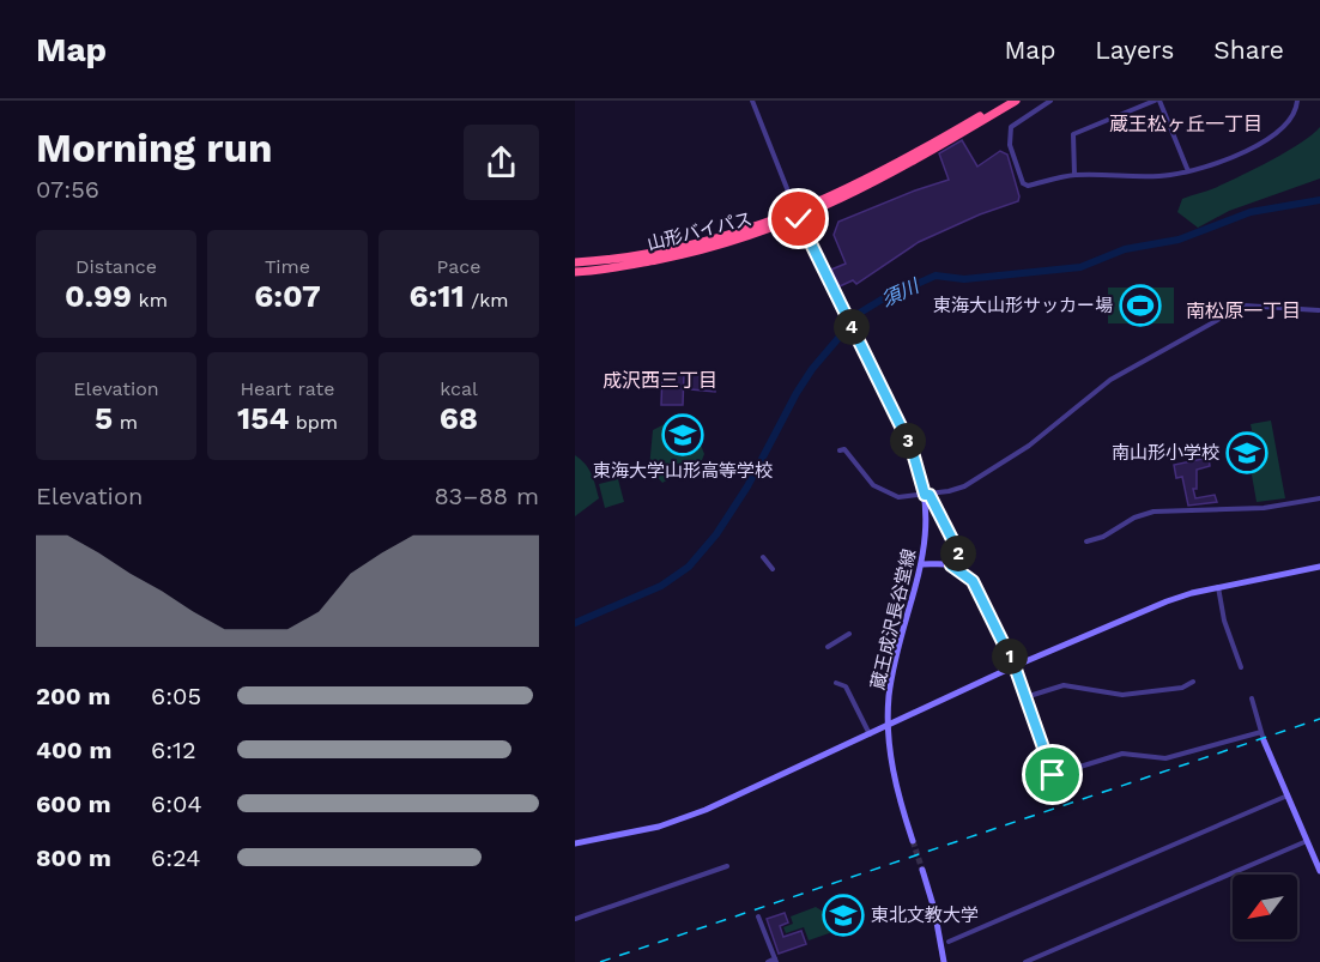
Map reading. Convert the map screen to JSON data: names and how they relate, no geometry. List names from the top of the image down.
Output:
{
  "streets": {
    "highway": ["山形バイパス"],
    "street": ["蔵王成沢長谷堂線"]
  },
  "crossings": [
    ["山形バイパス", "蔵王成沢長谷堂線"]
  ],
  "districts": ["蔵王松ヶ丘一丁目", "南松原一丁目", "成沢西三丁目"],
  "water": ["須川"],
  "places": {
    "sports": ["東海大山形サッカー場"],
    "school or university": ["東海大学山形高等学校", "南山形小学校", "東北文教大学"]
  },
  "north": "bottom left",
  "page": {
    "header": "Map",
    "nav": ["Map", "Layers", "Share"],
    "heading": ["Morning run", "07:56"],
    "stats": [
      ["Distance", "0.99 km"],
      ["Time", "6:07"],
      ["Pace", "6:11 /km"],
      ["Elevation", "5 m"],
      ["Heart rate", "154 bpm"],
      ["kcal", "68"]
    ],
    "pins": [
      "4",
      "3",
      "2",
      "1"
    ],
    "chart": ["Elevation", "83–88 m"],
    "list": [
      {
        "name": "200 m",
        "note": "6:05"
      },
      {
        "name": "400 m",
        "note": "6:12"
      },
      {
        "name": "600 m",
        "note": "6:04"
      },
      {
        "name": "800 m",
        "note": "6:24"
      }
    ]
  }
}
